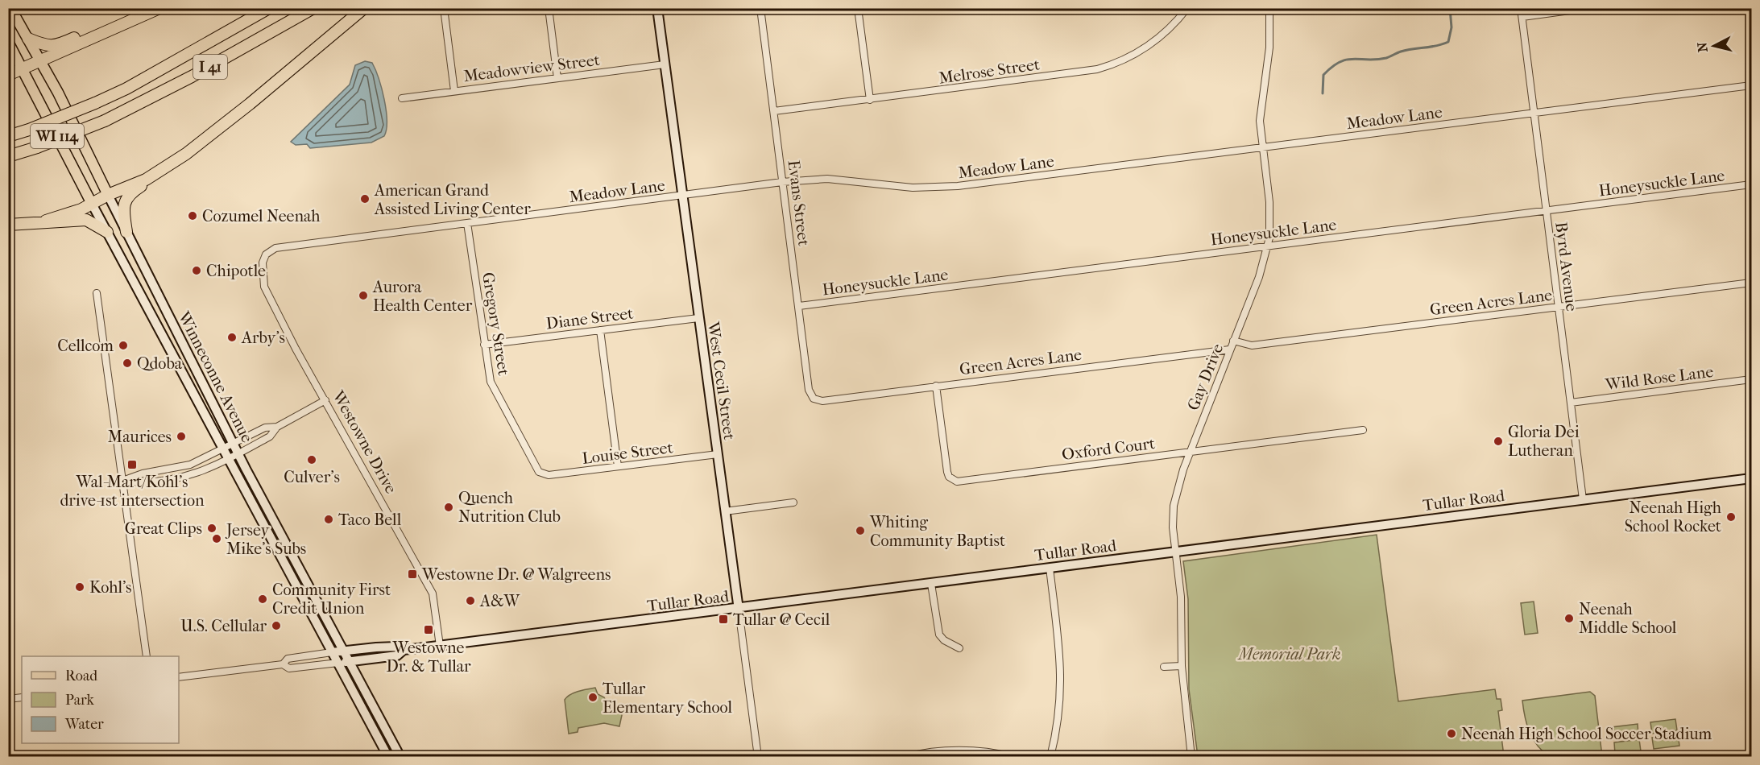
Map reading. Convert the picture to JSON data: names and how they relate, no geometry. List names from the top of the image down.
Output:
{
  "streets": {
    "highway": ["I 41"],
    "main road": [
      "WI 114",
      "Winneconne Avenue",
      "West Cecil Street",
      "Tullar Road"
    ],
    "street": [
      "Meadowview Street",
      "Melrose Street",
      "Meadow Lane",
      "Honeysuckle Lane",
      "Evans Street",
      "Byrd Avenue",
      "Green Acres Lane",
      "Diane Street",
      "Gregory Street",
      "Gay Drive",
      "Wild Rose Lane",
      "Westowne Drive",
      "Oxford Court",
      "Louise Street"
    ]
  },
  "crossings": [
    ["Meadowview Street", "West Cecil Street"],
    ["Melrose Street", "Evans Street"],
    ["Meadow Lane", "Evans Street"],
    ["Meadow Lane", "Byrd Avenue"],
    ["Meadow Lane", "Gregory Street"],
    ["Meadow Lane", "Gay Drive"],
    ["Meadow Lane", "West Cecil Street"],
    ["Meadow Lane", "Westowne Drive"],
    ["Honeysuckle Lane", "Evans Street"],
    ["Honeysuckle Lane", "Byrd Avenue"],
    ["Honeysuckle Lane", "Gay Drive"],
    ["Evans Street", "Green Acres Lane"],
    ["Byrd Avenue", "Green Acres Lane"],
    ["Byrd Avenue", "Wild Rose Lane"],
    ["Byrd Avenue", "Tullar Road"],
    ["Green Acres Lane", "Gay Drive"],
    ["Green Acres Lane", "Oxford Court"],
    ["Diane Street", "Gregory Street"],
    ["Diane Street", "West Cecil Street"],
    ["Gregory Street", "Louise Street"],
    ["Winneconne Avenue", "Tullar Road"],
    ["Gay Drive", "Oxford Court"],
    ["Gay Drive", "Tullar Road"],
    ["West Cecil Street", "Louise Street"],
    ["West Cecil Street", "Tullar Road"],
    ["Westowne Drive", "Tullar Road"]
  ],
  "parks": ["Memorial Park"],
  "places": {
    "other": [
      "American Grand Assisted Living Center",
      "Cozumel Neenah",
      "Chipotle",
      "Aurora Health Center",
      "Arby's",
      "Cellcom",
      "Qdoba",
      "Maurices",
      "Gloria Dei Lutheran",
      "Culver's",
      "Quench Nutrition Club",
      "Neenah High School Rocket",
      "Taco Bell",
      "Great Clips",
      "Whiting Community Baptist",
      "Jersey Mike's Subs",
      "Kohl's",
      "Community First Credit Union",
      "A&W",
      "Neenah Middle School",
      "U.S. Cellular",
      "Tullar Elementary School",
      "Neenah High School Soccer Stadium"
    ],
    "transit": [
      "Wal-Mart/Kohl's drive-1st intersection",
      "Westowne Dr. @ Walgreens",
      "Tullar @ Cecil",
      "Westowne Dr. & Tullar"
    ]
  },
  "legend": ["Road", "Park", "Water"],
  "north": "left"
}
